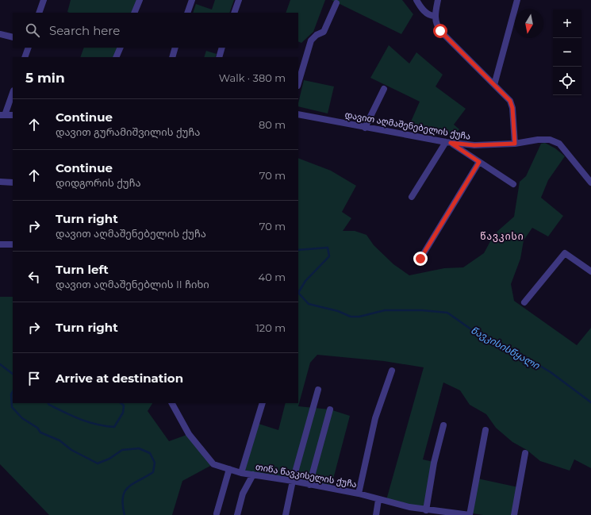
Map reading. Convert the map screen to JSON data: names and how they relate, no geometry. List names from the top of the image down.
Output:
{
  "streets": {
    "street": ["დავით აღმაშენებელის ქუჩა", "თინა წავკისელის ქუჩა"]
  },
  "districts": ["წავკისი"],
  "water": ["წავკისისწყალი"],
  "north": "bottom",
  "page": {
    "map_buttons": ["+", "−"],
    "search": "Search here",
    "heading": ["5 min", "Walk · 380 m"],
    "list": [
      ["Continue", "დავით გურამიშვილის ქუჩა", "80 m"],
      ["Continue", "დიდგორის ქუჩა", "70 m"],
      ["Turn right", "დავით აღმაშენებელის ქუჩა", "70 m"],
      ["Turn left", "დავით აღმაშენებლის II ჩიხი", "40 m"],
      ["Turn right", "120 m"],
      "Arrive at destination"
    ]
  }
}
